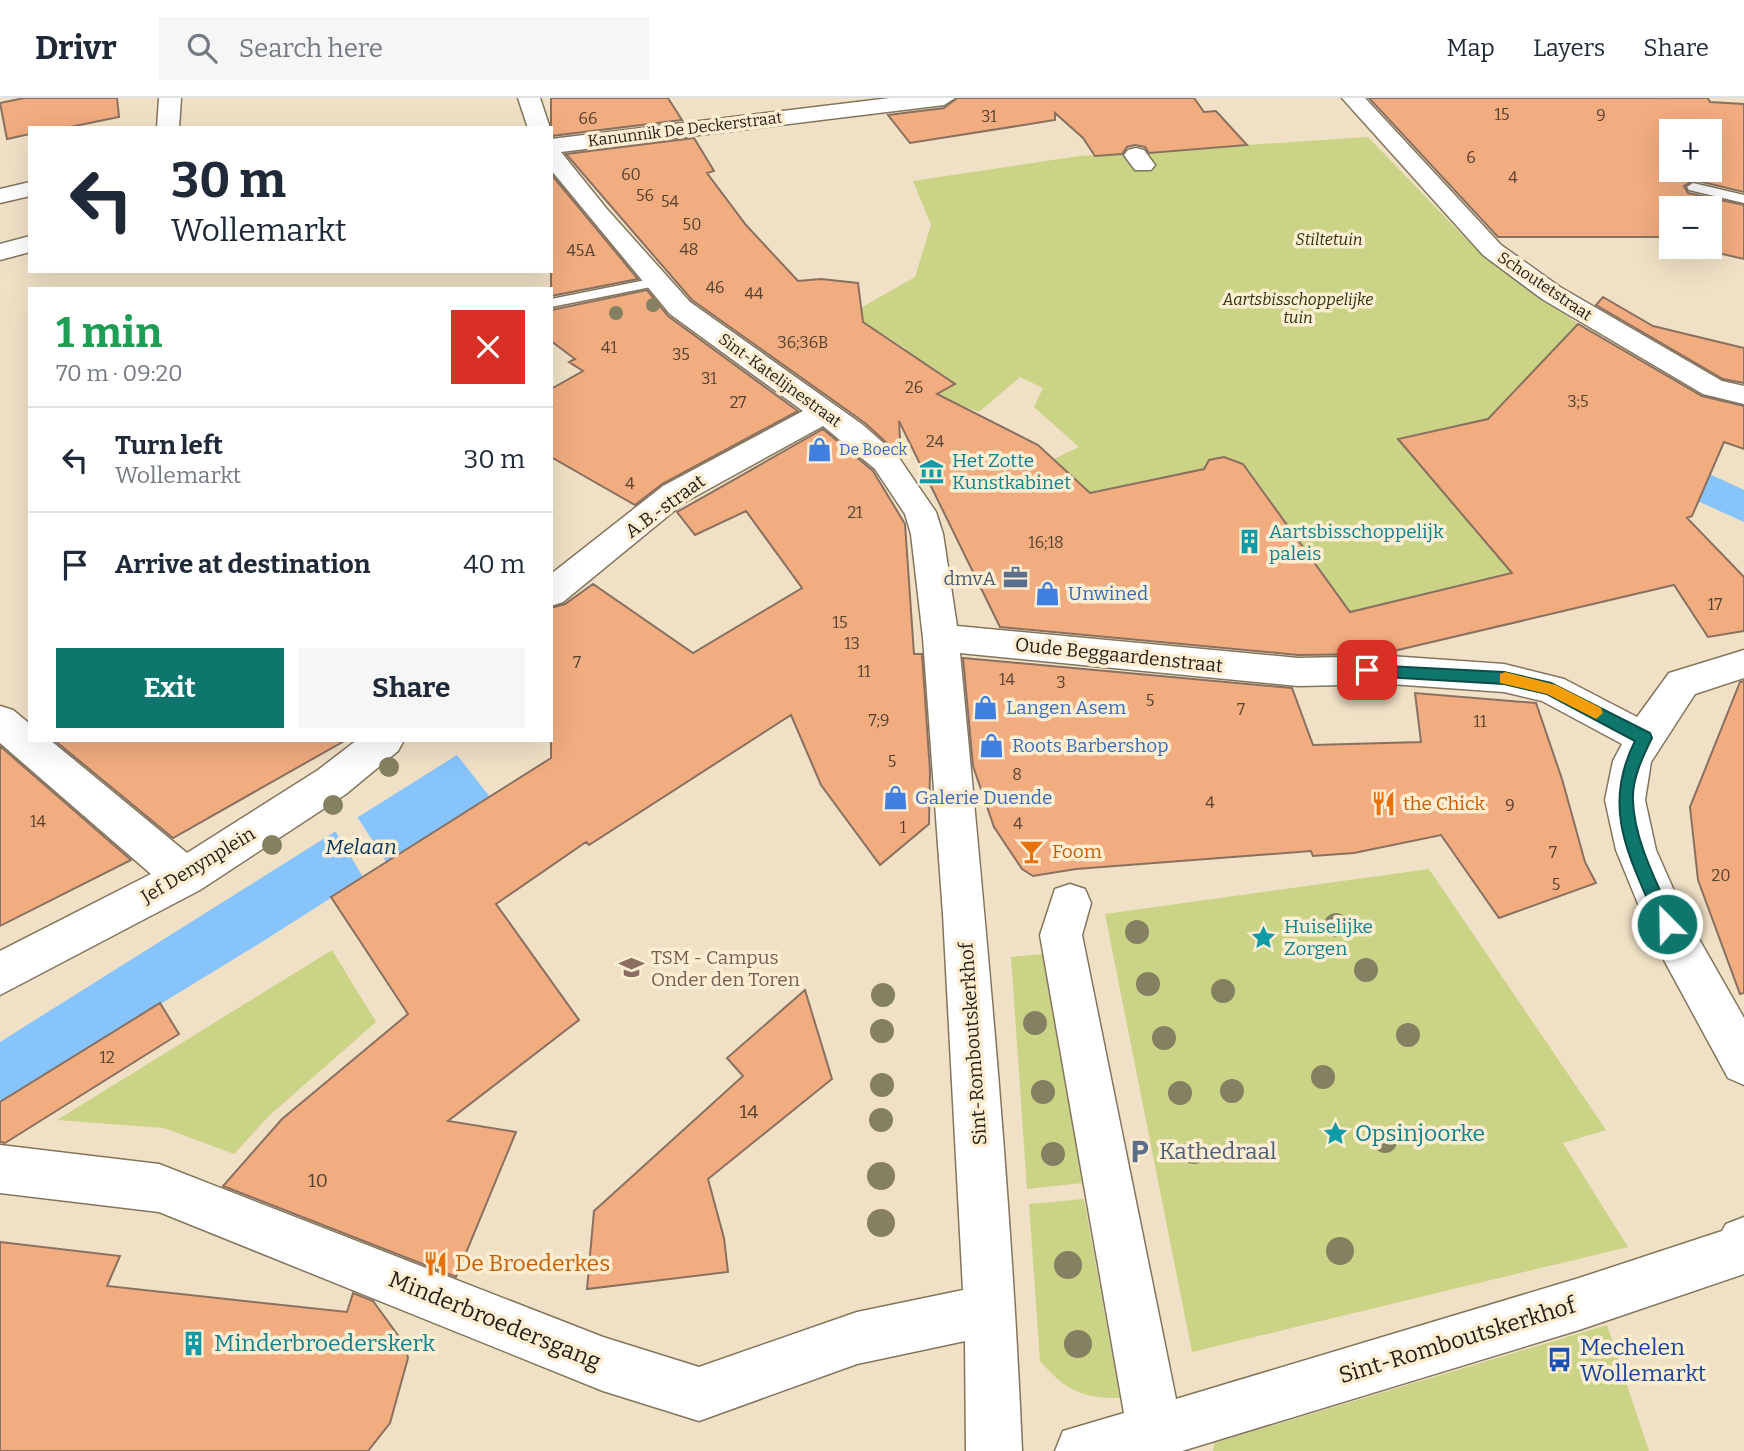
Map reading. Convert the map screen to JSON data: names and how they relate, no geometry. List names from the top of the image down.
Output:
{
  "streets": {
    "street": [
      "Kanunnik De Deckerstraat",
      "Schoutetstraat",
      "Sint-Katelijnestraat",
      "A.B.-straat",
      "Oude Beggaardenstraat",
      "Jef Denynplein",
      "Sint-Romboutskerkhof",
      "Minderbroedersgang"
    ]
  },
  "crossings": [
    ["Sint-Katelijnestraat", "A.B.-straat"],
    ["Sint-Katelijnestraat", "Oude Beggaardenstraat"],
    ["Sint-Katelijnestraat", "Sint-Romboutskerkhof"],
    ["Oude Beggaardenstraat", "Sint-Romboutskerkhof"],
    ["Sint-Romboutskerkhof", "Minderbroedersgang"]
  ],
  "water": ["Melaan"],
  "parks": ["Stiltetuin", "Aartsbisschoppelijke tuin"],
  "places": {
    "shop": [
      "De Boeck",
      "Unwined",
      "Langen Asem",
      "Roots Barbershop",
      "Galerie Duende"
    ],
    "museum": ["Het Zotte Kunstkabinet"],
    "building": ["Aartsbisschoppelijk paleis", "Minderbroederskerk"],
    "office": ["dmvA"],
    "restaurant": ["the Chick", "De Broederkes"],
    "bar": ["Foom"],
    "place": ["Huiselijke Zorgen", "Opsinjoorke"],
    "school or university": ["TSM - Campus Onder den Toren"],
    "parking": ["Kathedraal"],
    "bus stop": ["Mechelen Wollemarkt"]
  },
  "house_numbers": [
    "15",
    "9",
    "31",
    "66",
    "6",
    "60",
    "4",
    "56",
    "54",
    "50",
    "48",
    "45A",
    "46",
    "44",
    "36;36B",
    "41",
    "35",
    "31",
    "26",
    "3;5",
    "27",
    "24",
    "4",
    "21",
    "16;18",
    "17",
    "15",
    "13",
    "7",
    "11",
    "14",
    "3",
    "5",
    "7",
    "7;9",
    "11",
    "5",
    "8",
    "4",
    "9",
    "14",
    "4",
    "1",
    "7",
    "20",
    "5",
    "12",
    "14",
    "10"
  ],
  "page": {
    "header": "Drivr",
    "search": "Search here",
    "nav": ["Map", "Layers", "Share"],
    "map_buttons": ["+", "−"],
    "turn": ["30 m", "Wollemarkt"],
    "heading": ["1 min", "70 m · 09:20"],
    "list": [
      {
        "name": "Turn left",
        "note": "Wollemarkt",
        "value": "30 m"
      },
      {
        "name": "Arrive at destination",
        "value": "40 m"
      }
    ],
    "buttons": ["Exit", "Share"]
  }
}
